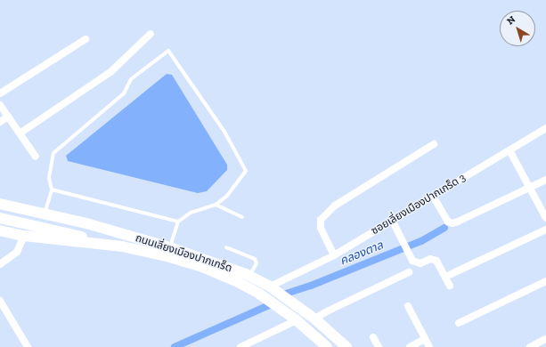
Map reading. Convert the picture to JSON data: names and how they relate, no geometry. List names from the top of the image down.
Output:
{
  "streets": {
    "main road": ["ถนนเลี่ยงเมืองปากเกร็ด"],
    "street": ["ซอยเลี่ยงเมืองปากเกร็ด 3"]
  },
  "crossings": [
    ["ซอยเลี่ยงเมืองปากเกร็ด 3", "ถนนเลี่ยงเมืองปากเกร็ด"]
  ],
  "water": ["คลองตาล"],
  "north": "top left"
}
